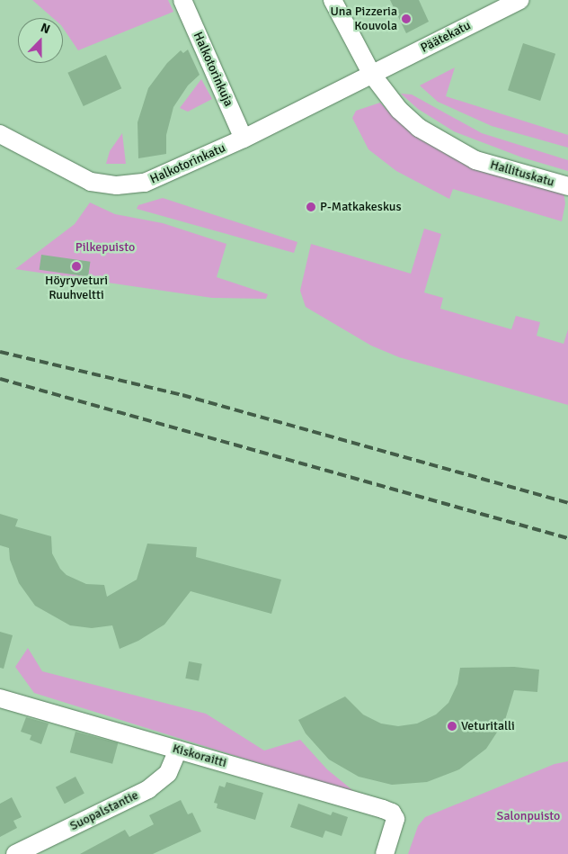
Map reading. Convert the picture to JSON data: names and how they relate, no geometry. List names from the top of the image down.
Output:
{
  "streets": {
    "street": [
      "Päätekatu",
      "Halkotorinkuja",
      "Halkotorinkatu",
      "Hallituskatu",
      "Kiskoraitti",
      "Suopalstantie"
    ]
  },
  "crossings": [
    ["Päätekatu", "Halkotorinkatu"],
    ["Päätekatu", "Hallituskatu"],
    ["Halkotorinkuja", "Halkotorinkatu"],
    ["Halkotorinkatu", "Hallituskatu"],
    ["Kiskoraitti", "Suopalstantie"]
  ],
  "parks": ["Pilkepuisto", "Salonpuisto"],
  "places": [
    "Una Pizzeria Kouvola",
    "P-Matkakeskus",
    "Höyryveturi Ruuhveltti",
    "Veturitalli"
  ],
  "north": "top"
}
